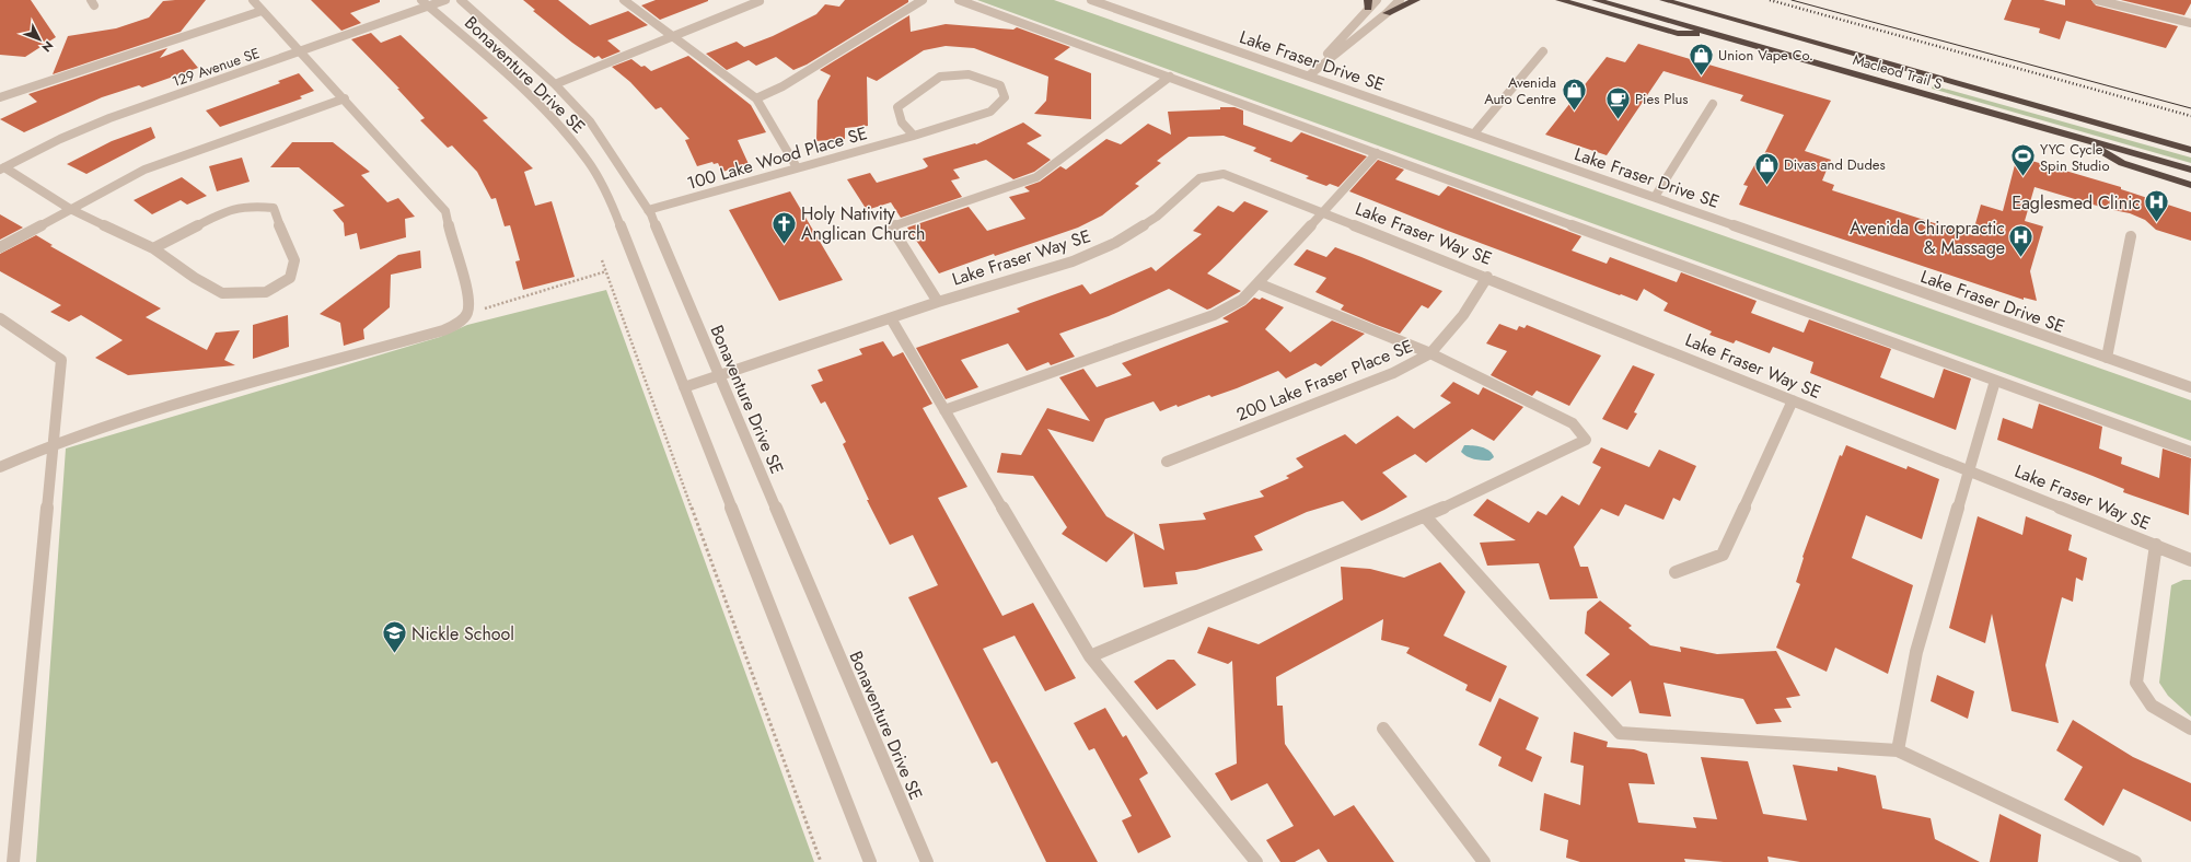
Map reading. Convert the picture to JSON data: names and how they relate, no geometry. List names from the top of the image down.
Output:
{
  "streets": {
    "highway": ["Macleod Trail S"],
    "street": [
      "Lake Fraser Drive SE",
      "129 Avenue SE",
      "Bonaventure Drive SE",
      "100 Lake Wood Place SE",
      "Lake Fraser Way SE",
      "200 Lake Fraser Place SE"
    ]
  },
  "crossings": [
    ["129 Avenue SE", "Bonaventure Drive SE"],
    ["Bonaventure Drive SE", "100 Lake Wood Place SE"],
    ["Bonaventure Drive SE", "Lake Fraser Way SE"],
    ["Lake Fraser Way SE", "200 Lake Fraser Place SE"]
  ],
  "places": {
    "shop": ["Union Vape Co.", "Avenida Auto Centre", "Divas and Dudes"],
    "cafe": ["Pies Plus"],
    "sports": ["YYC Cycle Spin Studio"],
    "hospital": ["Eaglesmed Clinic", "Avenida Chiropractic & Massage"],
    "church": ["Holy Nativity Anglican Church"],
    "school or university": ["Nickle School"]
  },
  "north": "bottom right"
}
